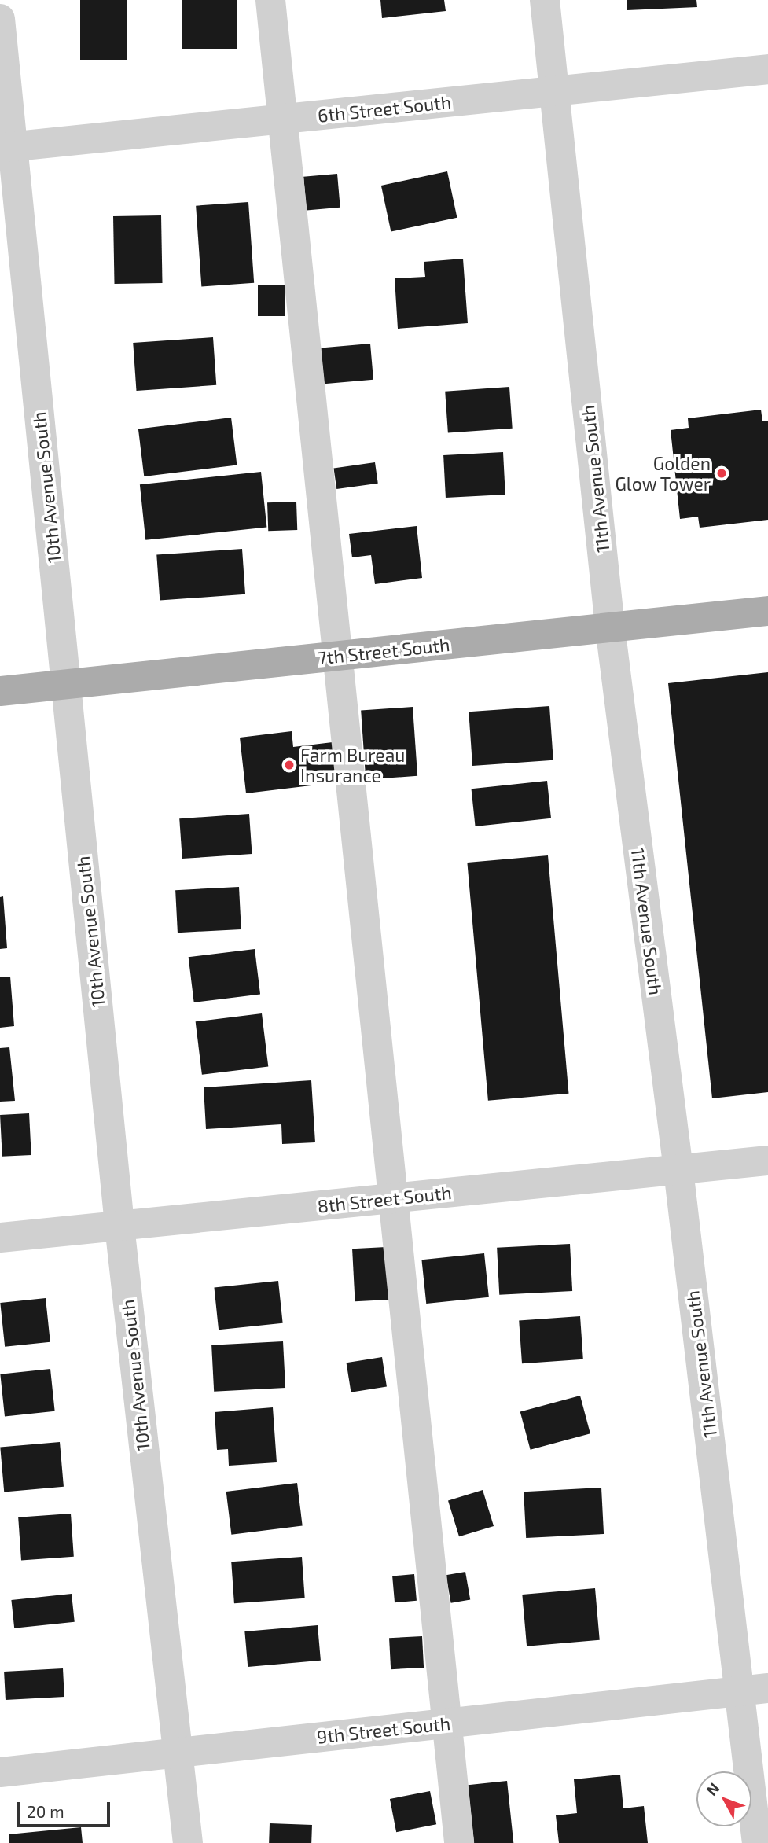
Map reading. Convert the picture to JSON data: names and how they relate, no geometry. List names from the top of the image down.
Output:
{
  "streets": {
    "main road": ["7th Street South"],
    "street": [
      "6th Street South",
      "11th Avenue South",
      "10th Avenue South",
      "8th Street South",
      "9th Street South"
    ]
  },
  "crossings": [
    ["6th Street South", "11th Avenue South"],
    ["6th Street South", "10th Avenue South"],
    ["11th Avenue South", "7th Street South"],
    ["11th Avenue South", "8th Street South"],
    ["11th Avenue South", "9th Street South"],
    ["10th Avenue South", "7th Street South"],
    ["10th Avenue South", "8th Street South"],
    ["10th Avenue South", "9th Street South"]
  ],
  "places": ["Golden Glow Tower", "Farm Bureau Insurance"],
  "scale_bar": "20 m",
  "north": "top left"
}
